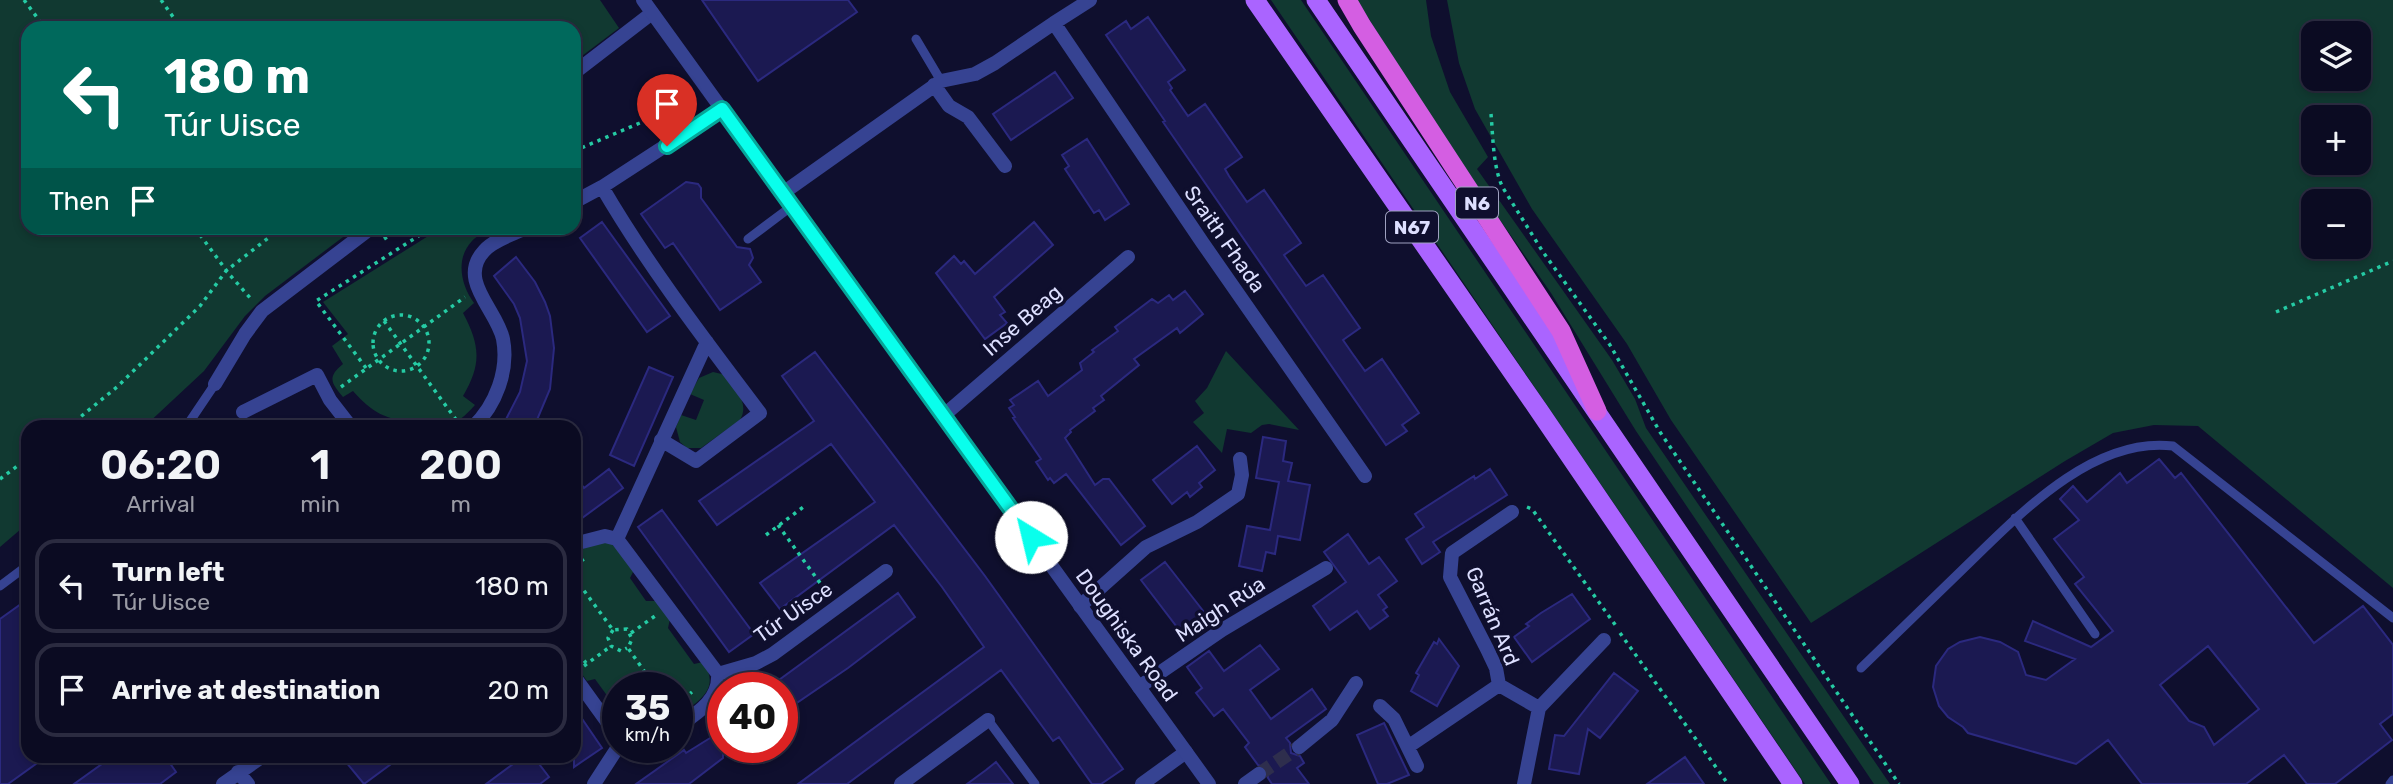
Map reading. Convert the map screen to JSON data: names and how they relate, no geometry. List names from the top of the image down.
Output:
{
  "streets": {
    "highway": ["N6"],
    "main road": ["N67"],
    "street": [
      "Sraith Fhada",
      "Inse Beag",
      "Maigh Rúa",
      "Túr Uisce",
      "Garrán Ard",
      "Doughiska Road"
    ]
  },
  "crossings": [
    ["N6", "N67"],
    ["Inse Beag", "Doughiska Road"],
    ["Maigh Rúa", "Doughiska Road"]
  ],
  "page": {
    "map_buttons": ["+", "−"],
    "turn": ["180 m", "Túr Uisce"],
    "then": "Then",
    "eta": [
      "06:20",
      "Arrival",
      "1",
      "min",
      "200",
      "m"
    ],
    "list": [
      {
        "name": "Turn left",
        "note": "Túr Uisce",
        "value": "180 m"
      },
      {
        "name": "Arrive at destination",
        "value": "20 m"
      }
    ],
    "speed": "35 km/h",
    "limit": "40"
  }
}
